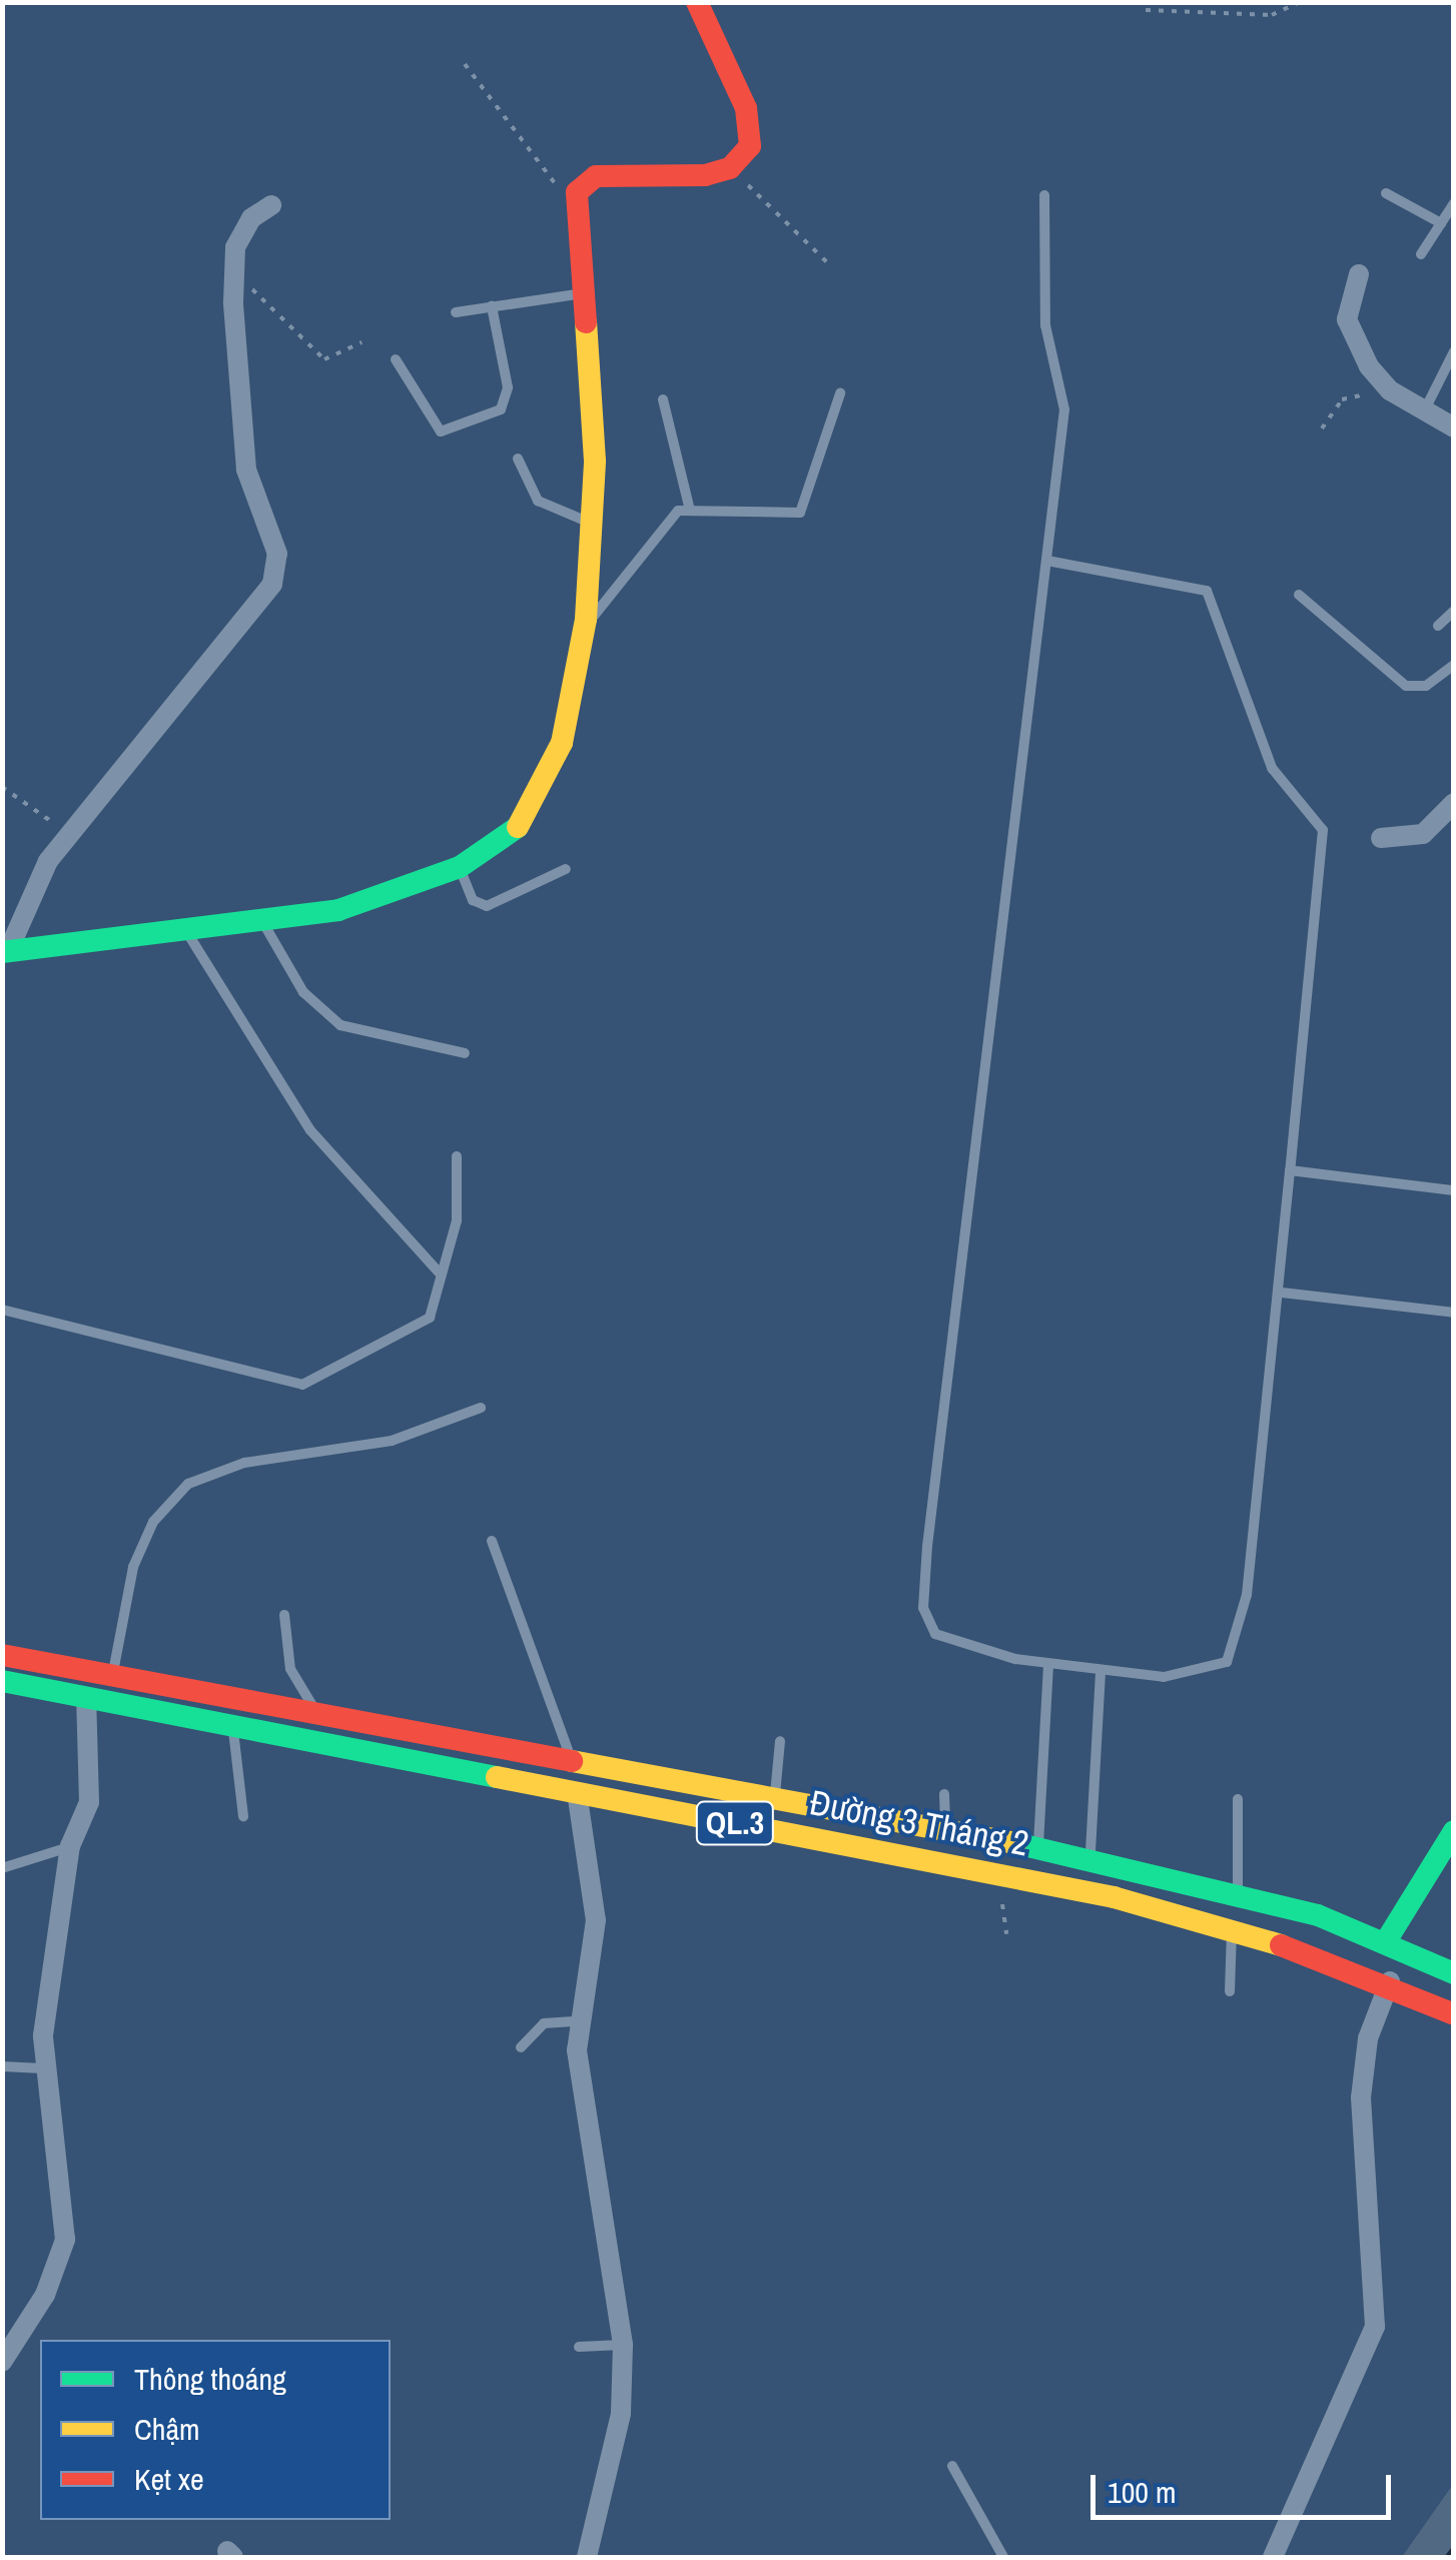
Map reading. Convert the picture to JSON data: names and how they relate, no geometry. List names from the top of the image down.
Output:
{
  "streets": {
    "main road": ["QL.3", "Đường 3 Tháng 2"]
  },
  "legend": ["Thông thoáng", "Chậm", "Kẹt xe"],
  "scale_bar": "100 m"
}
